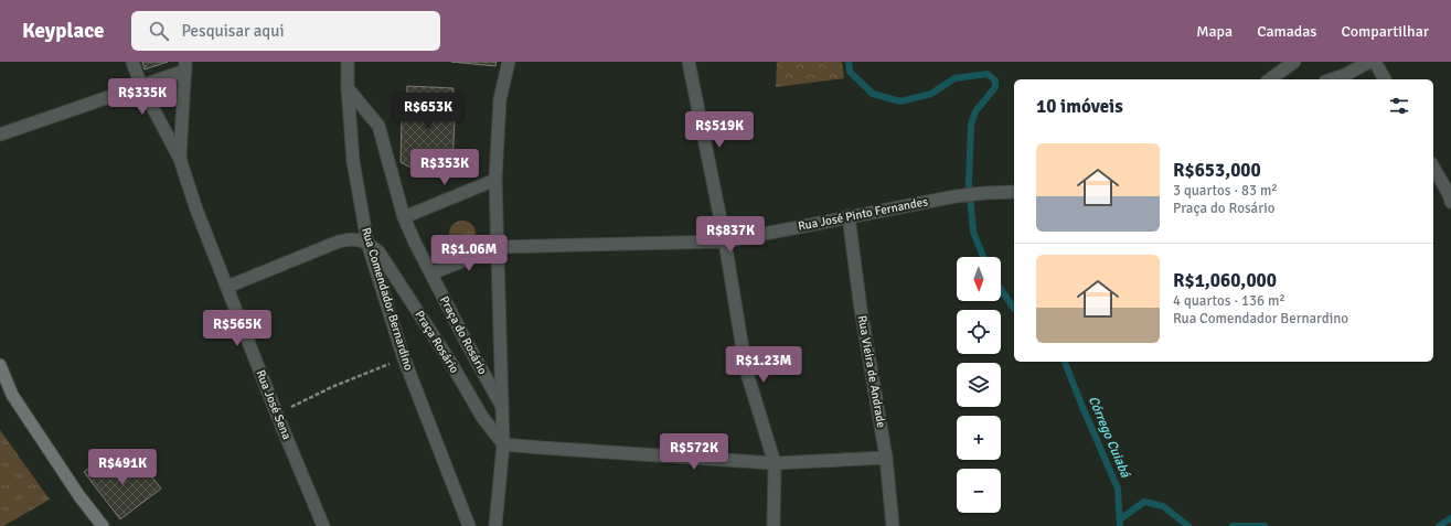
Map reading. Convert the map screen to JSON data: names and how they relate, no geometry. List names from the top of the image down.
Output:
{
  "streets": {
    "street": [
      "Rua José Pinto Fernandes",
      "Rua Comendador Bernardino",
      "Praça do Rosário",
      "Praça Rosário",
      "Rua Vieira de Andrade",
      "Rua José Sena"
    ]
  },
  "crossings": [
    ["Rua José Pinto Fernandes", "Rua Vieira de Andrade"],
    ["Rua Comendador Bernardino", "Praça do Rosário"],
    ["Rua Comendador Bernardino", "Praça Rosário"]
  ],
  "water": ["Córrego Cuiabá"],
  "north": "bottom",
  "page": {
    "header": "Keyplace",
    "search": "Pesquisar aqui",
    "nav": ["Mapa", "Camadas", "Compartilhar"],
    "price": [
      "R$335K",
      "R$653K",
      "R$519K",
      "R$353K",
      "R$837K",
      "R$1.06M",
      "R$565K",
      "R$1.23M",
      "R$572K",
      "R$491K"
    ],
    "heading": "10 imóveis",
    "list": [
      {
        "name": "R$653,000",
        "note": "3 quartos · 83 m² · Praça do Rosário"
      },
      {
        "name": "R$1,060,000",
        "note": "4 quartos · 136 m² · Rua Comendador Bernardino"
      }
    ],
    "map_buttons": ["+", "−"]
  }
}
